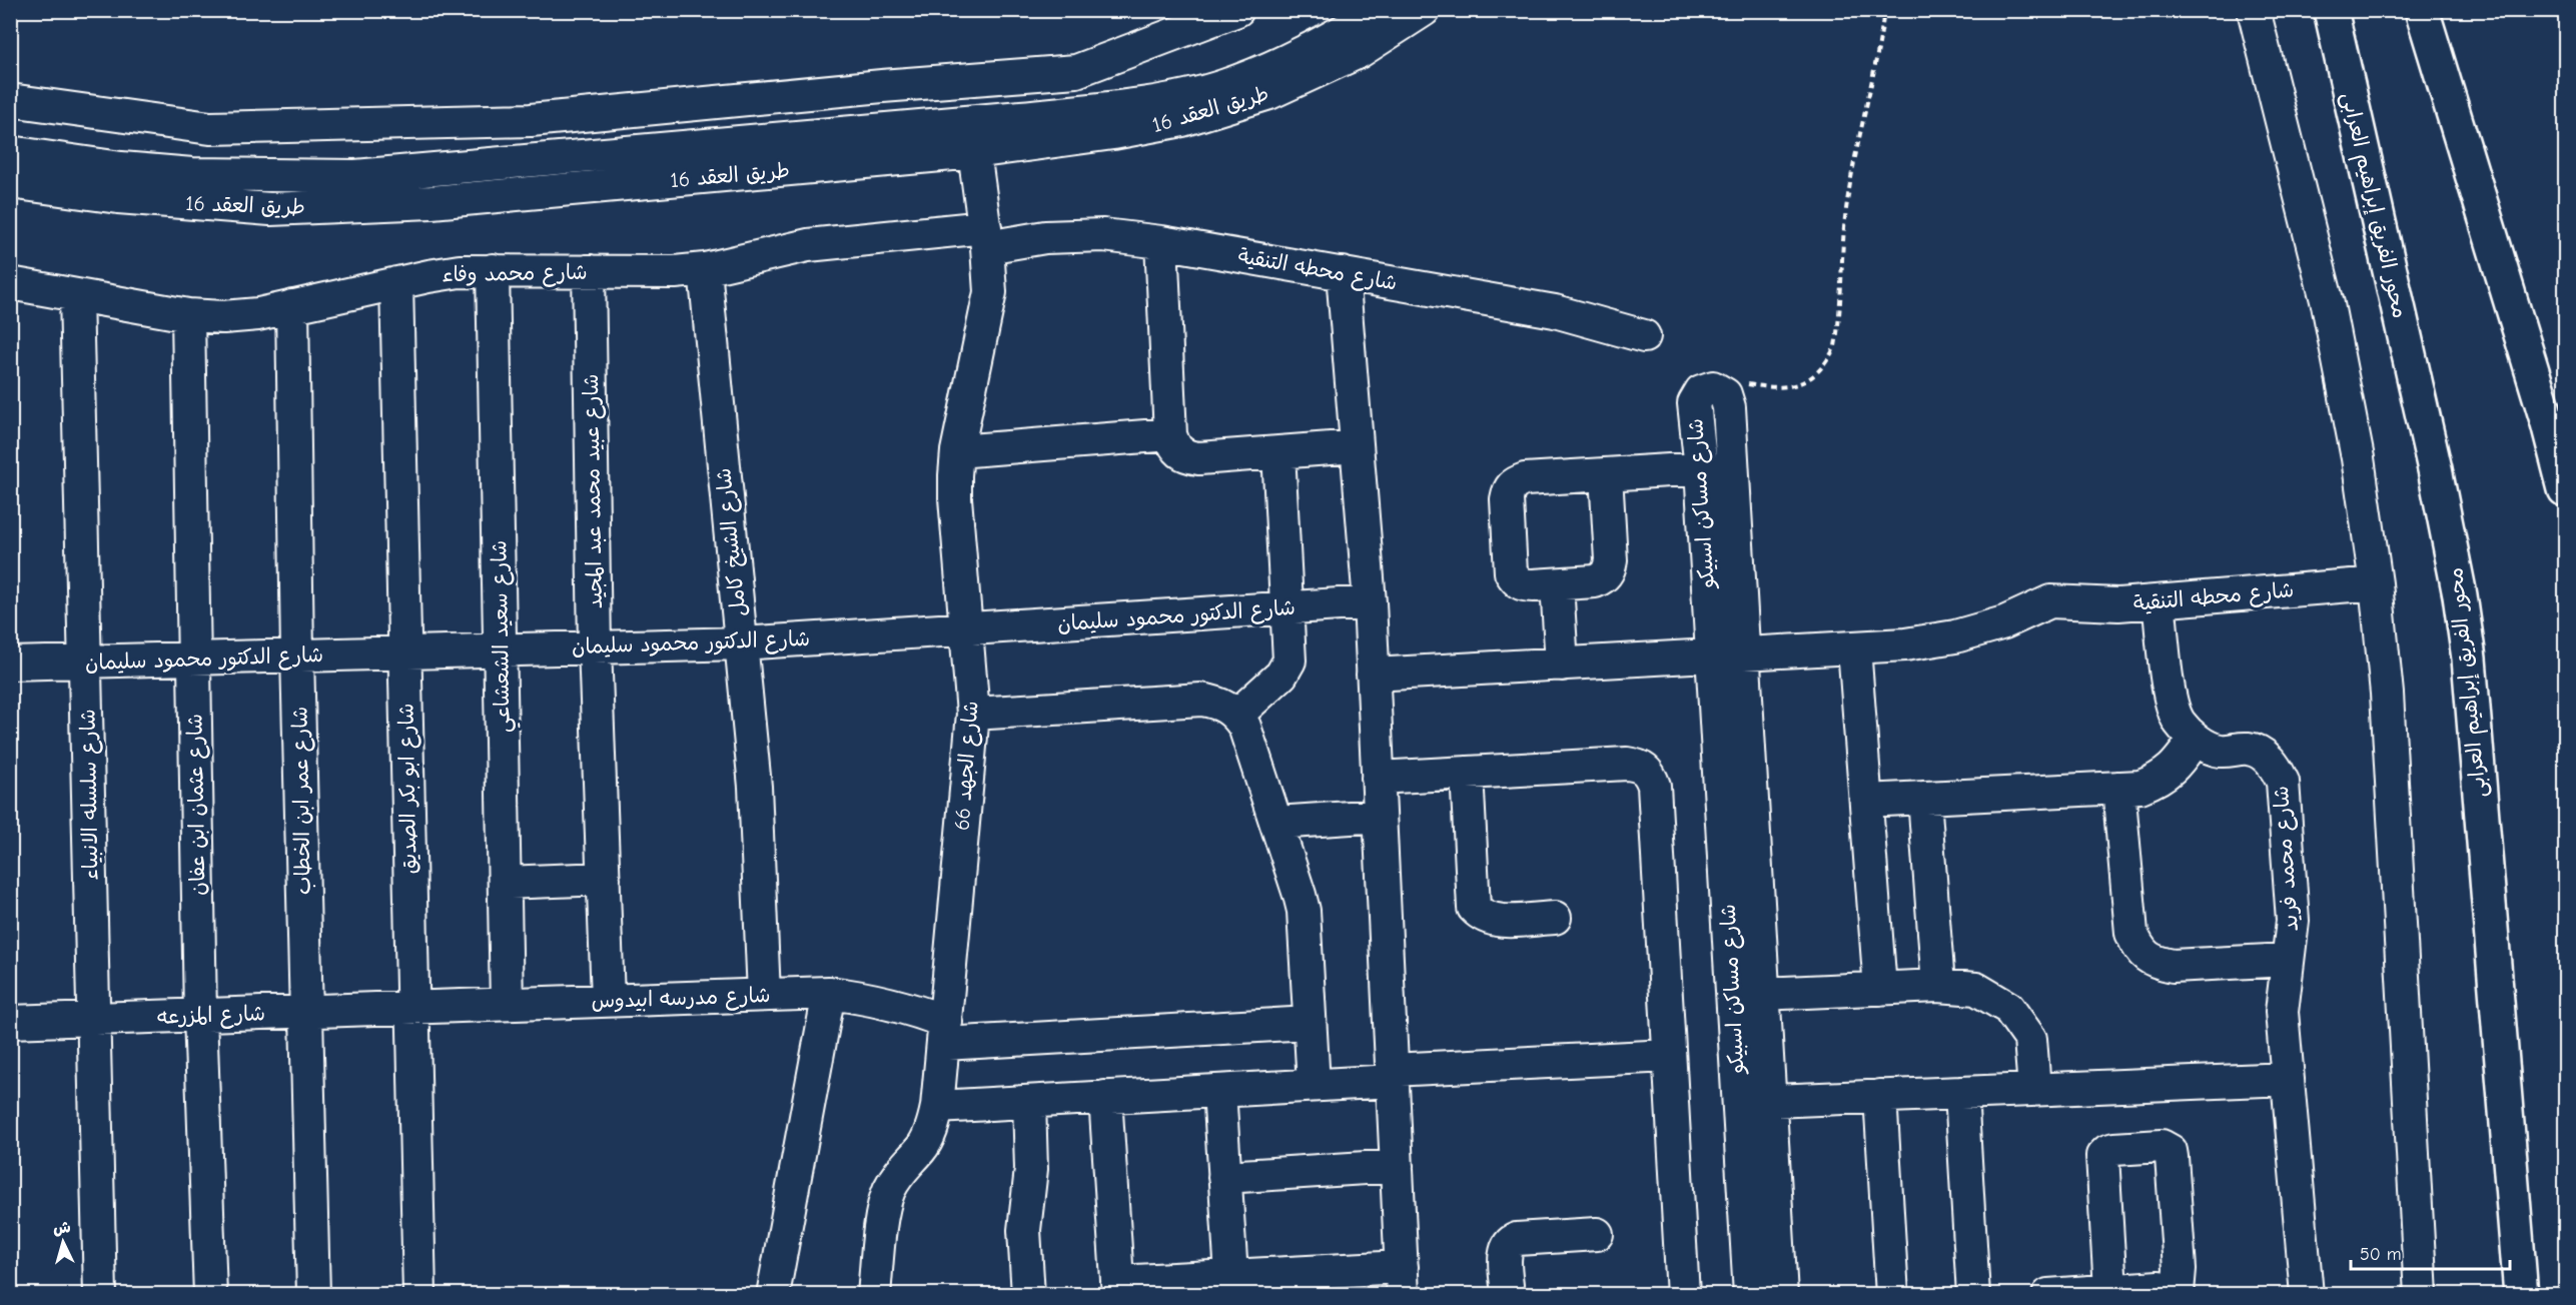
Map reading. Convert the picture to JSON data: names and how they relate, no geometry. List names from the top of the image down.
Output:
{
  "streets": {
    "main road": ["محور الفريق إبراهيم العرابى"],
    "street": [
      "طريق العقد 16",
      "شارع محطه التنقية",
      "شارع محمد وفاء",
      "شارع عبيد محمد عبد المجيد",
      "شارع مساكن اسبيكو",
      "شارع الشيخ كامل",
      "شارع الدكتور محمود سليمان",
      "شارع سعيد الشعشاعي",
      "شارع الجهد 66",
      "شارع ابو بكر الصديق",
      "شارع سلسله الانبياء",
      "شارع عمر ابن الخطاب",
      "شارع عثمان ابن عفان",
      "شارع محمد فريد",
      "شارع مدرسه ابيدوس",
      "شارع المزرعه"
    ]
  },
  "crossings": [
    ["طريق العقد 16", "شارع الجهد 66"],
    ["شارع محطه التنقية", "شارع محمد وفاء"],
    ["شارع محطه التنقية", "شارع الجهد 66"],
    ["شارع محمد وفاء", "شارع عبيد محمد عبد المجيد"],
    ["شارع محمد وفاء", "شارع الشيخ كامل"],
    ["شارع محمد وفاء", "شارع سعيد الشعشاعي"],
    ["شارع محمد وفاء", "شارع الجهد 66"],
    ["شارع محمد وفاء", "شارع ابو بكر الصديق"],
    ["شارع محمد وفاء", "شارع سلسله الانبياء"],
    ["شارع محمد وفاء", "شارع عمر ابن الخطاب"],
    ["شارع محمد وفاء", "شارع عثمان ابن عفان"],
    ["شارع عبيد محمد عبد المجيد", "شارع الدكتور محمود سليمان"],
    ["شارع عبيد محمد عبد المجيد", "شارع مدرسه ابيدوس"],
    ["شارع الشيخ كامل", "شارع الدكتور محمود سليمان"],
    ["شارع الشيخ كامل", "شارع مدرسه ابيدوس"],
    ["شارع الدكتور محمود سليمان", "شارع سعيد الشعشاعي"],
    ["شارع الدكتور محمود سليمان", "شارع الجهد 66"],
    ["شارع الدكتور محمود سليمان", "شارع ابو بكر الصديق"],
    ["شارع الدكتور محمود سليمان", "شارع سلسله الانبياء"],
    ["شارع الدكتور محمود سليمان", "شارع عمر ابن الخطاب"],
    ["شارع الدكتور محمود سليمان", "شارع عثمان ابن عفان"],
    ["شارع سعيد الشعشاعي", "شارع مدرسه ابيدوس"],
    ["شارع الجهد 66", "شارع مدرسه ابيدوس"],
    ["شارع ابو بكر الصديق", "شارع مدرسه ابيدوس"],
    ["شارع ابو بكر الصديق", "شارع المزرعه"],
    ["شارع سلسله الانبياء", "شارع المزرعه"],
    ["شارع عمر ابن الخطاب", "شارع المزرعه"],
    ["شارع عثمان ابن عفان", "شارع المزرعه"],
    ["شارع مدرسه ابيدوس", "شارع المزرعه"]
  ],
  "scale_bar": "50 m",
  "north": "top"
}
